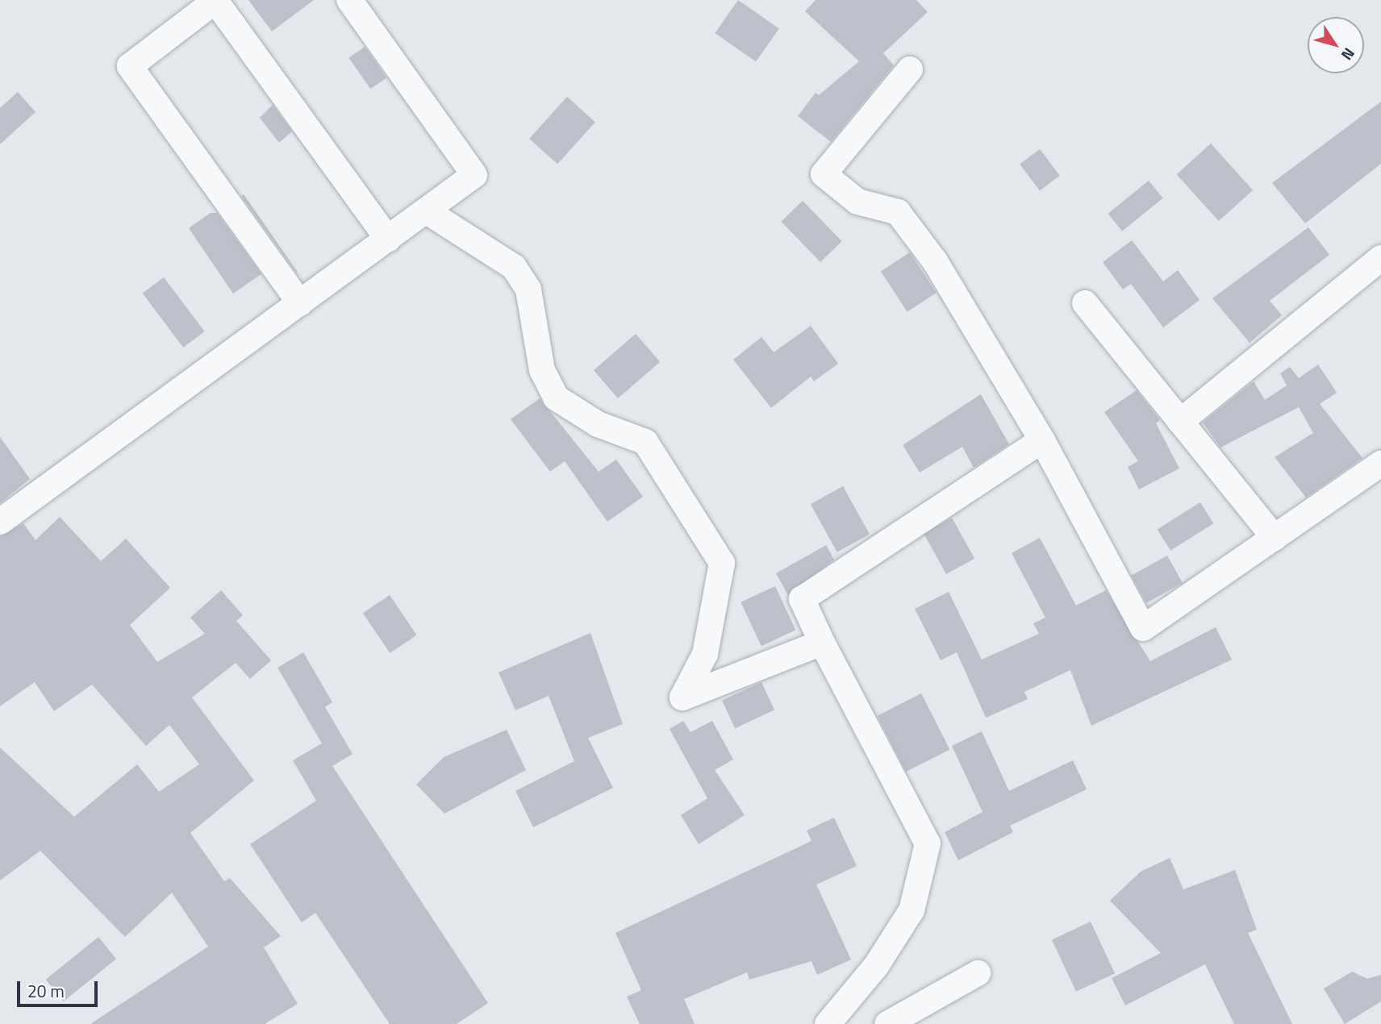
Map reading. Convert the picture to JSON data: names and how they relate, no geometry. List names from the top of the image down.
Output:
{
  "scale_bar": "20 m",
  "north": "bottom right"
}
